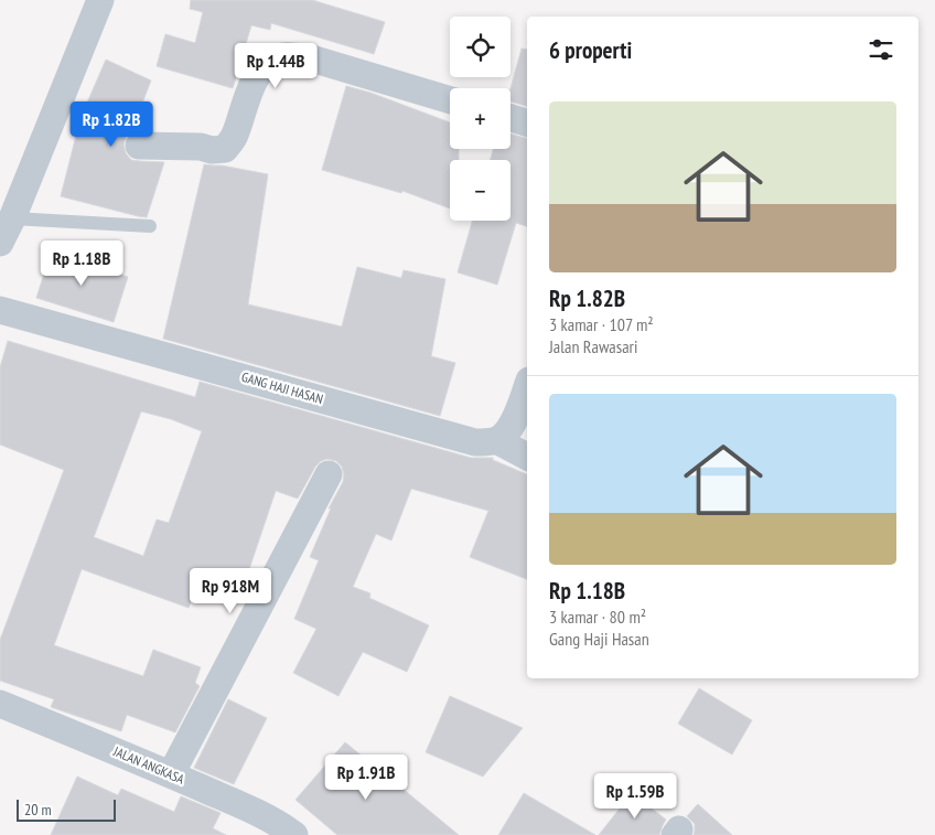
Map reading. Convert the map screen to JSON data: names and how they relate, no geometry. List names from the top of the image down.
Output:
{
  "streets": {
    "street": ["GANG HAJI HASAN", "JALAN ANGKASA"]
  },
  "scale_bar": "20 m",
  "page": {
    "map_buttons": ["+", "−"],
    "heading": "6 properti",
    "price": [
      "Rp 1.44B",
      "Rp 1.82B",
      "Rp 1.18B",
      "Rp 918M",
      "Rp 1.91B",
      "Rp 1.59B"
    ],
    "list": [
      {
        "name": "Rp 1.82B",
        "note": "3 kamar · 107 m² · Jalan Rawasari"
      },
      {
        "name": "Rp 1.18B",
        "note": "3 kamar · 80 m² · Gang Haji Hasan"
      }
    ],
    "scale": "20 m"
  }
}
